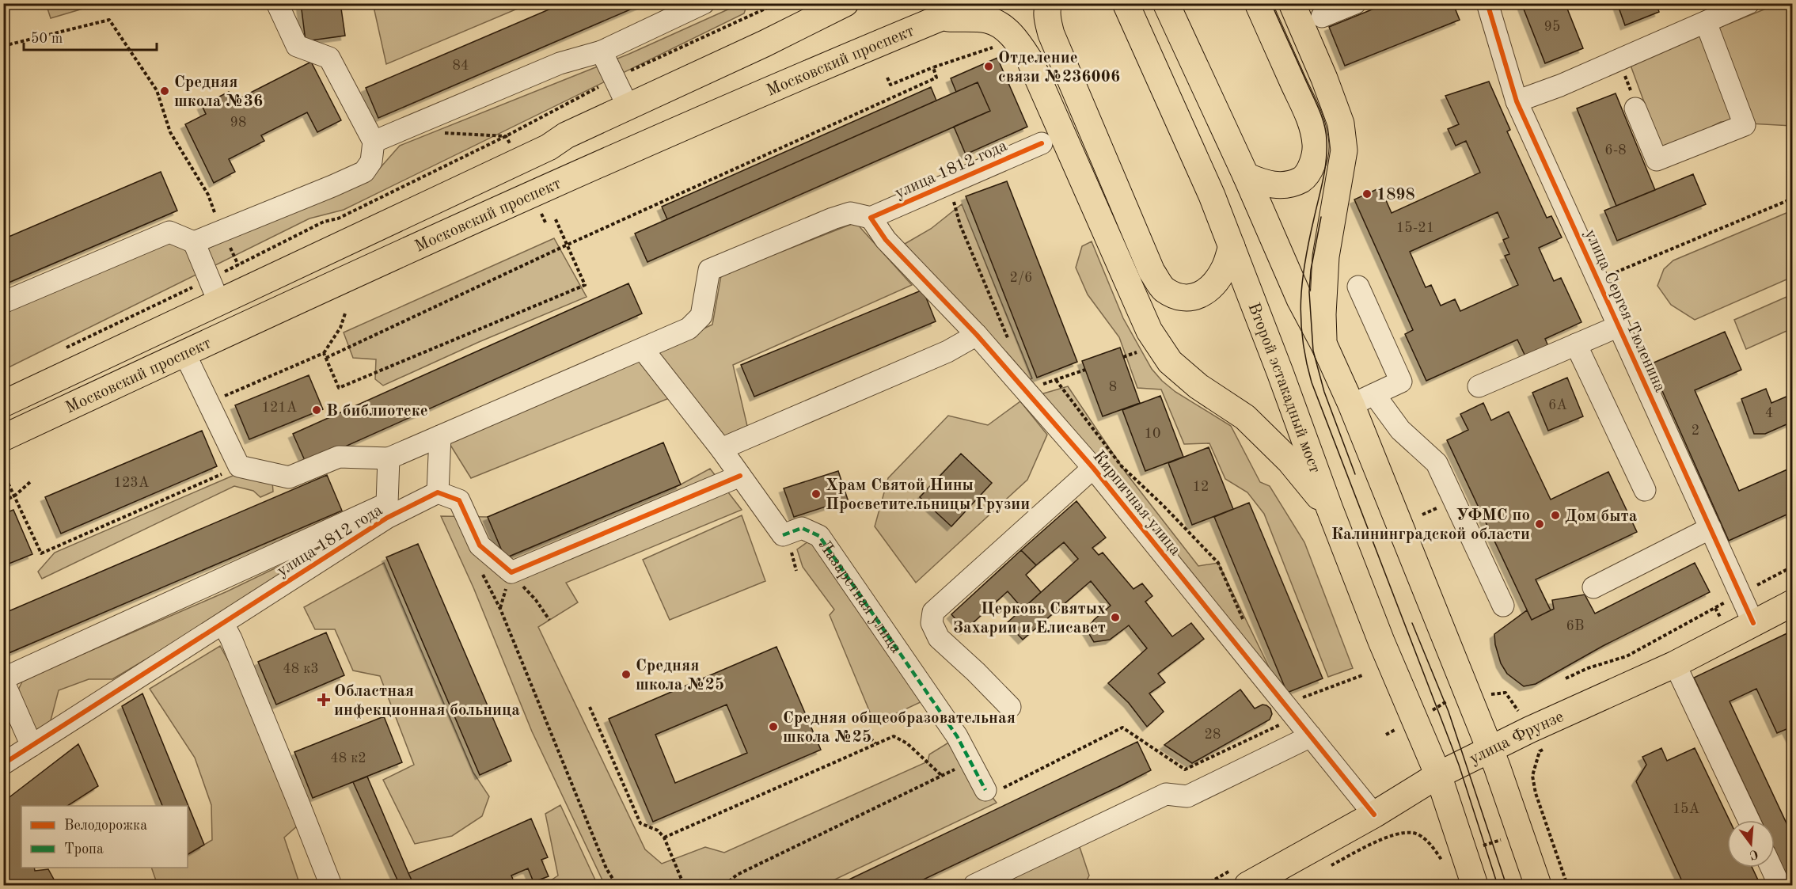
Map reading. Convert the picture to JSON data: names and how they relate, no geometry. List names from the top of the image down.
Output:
{
  "streets": {
    "main road": ["Московский проспект", "Второй эстакадный мост", "улица Фрунзе"],
    "street": [
      "улица 1812 года",
      "улица Сергея Тюленина",
      "Кирпичная улица",
      "Лазаретная улица"
    ]
  },
  "crossings": [
    ["улица 1812 года", "Кирпичная улица"],
    ["улица Сергея Тюленина", "улица Фрунзе"],
    ["Второй эстакадный мост", "улица Фрунзе"],
    ["Кирпичная улица", "улица Фрунзе"]
  ],
  "places": {
    "other": [
      "Отделение связи №236006",
      "Средняя школа №36",
      "1898",
      "В библиотеке",
      "Храм Святой Нины Просветительницы Грузии",
      "Дом быта",
      "УФМС по Калининградской области",
      "Церковь Святых Захарии и Елисавет",
      "Средняя школа №25",
      "Средняя общеобразовательная школа №25"
    ],
    "health": ["Областная инфекционная больница"]
  },
  "house_numbers": [
    "95",
    "84",
    "98",
    "6-8",
    "15-21",
    "2/6",
    "8",
    "6А",
    "121А",
    "4",
    "2",
    "10",
    "123А",
    "12",
    "6В",
    "48 к3",
    "28",
    "48 к2",
    "15А"
  ],
  "legend": ["Велодорожка", "Тропа"],
  "scale_bar": "50 m",
  "north": "bottom"
}
